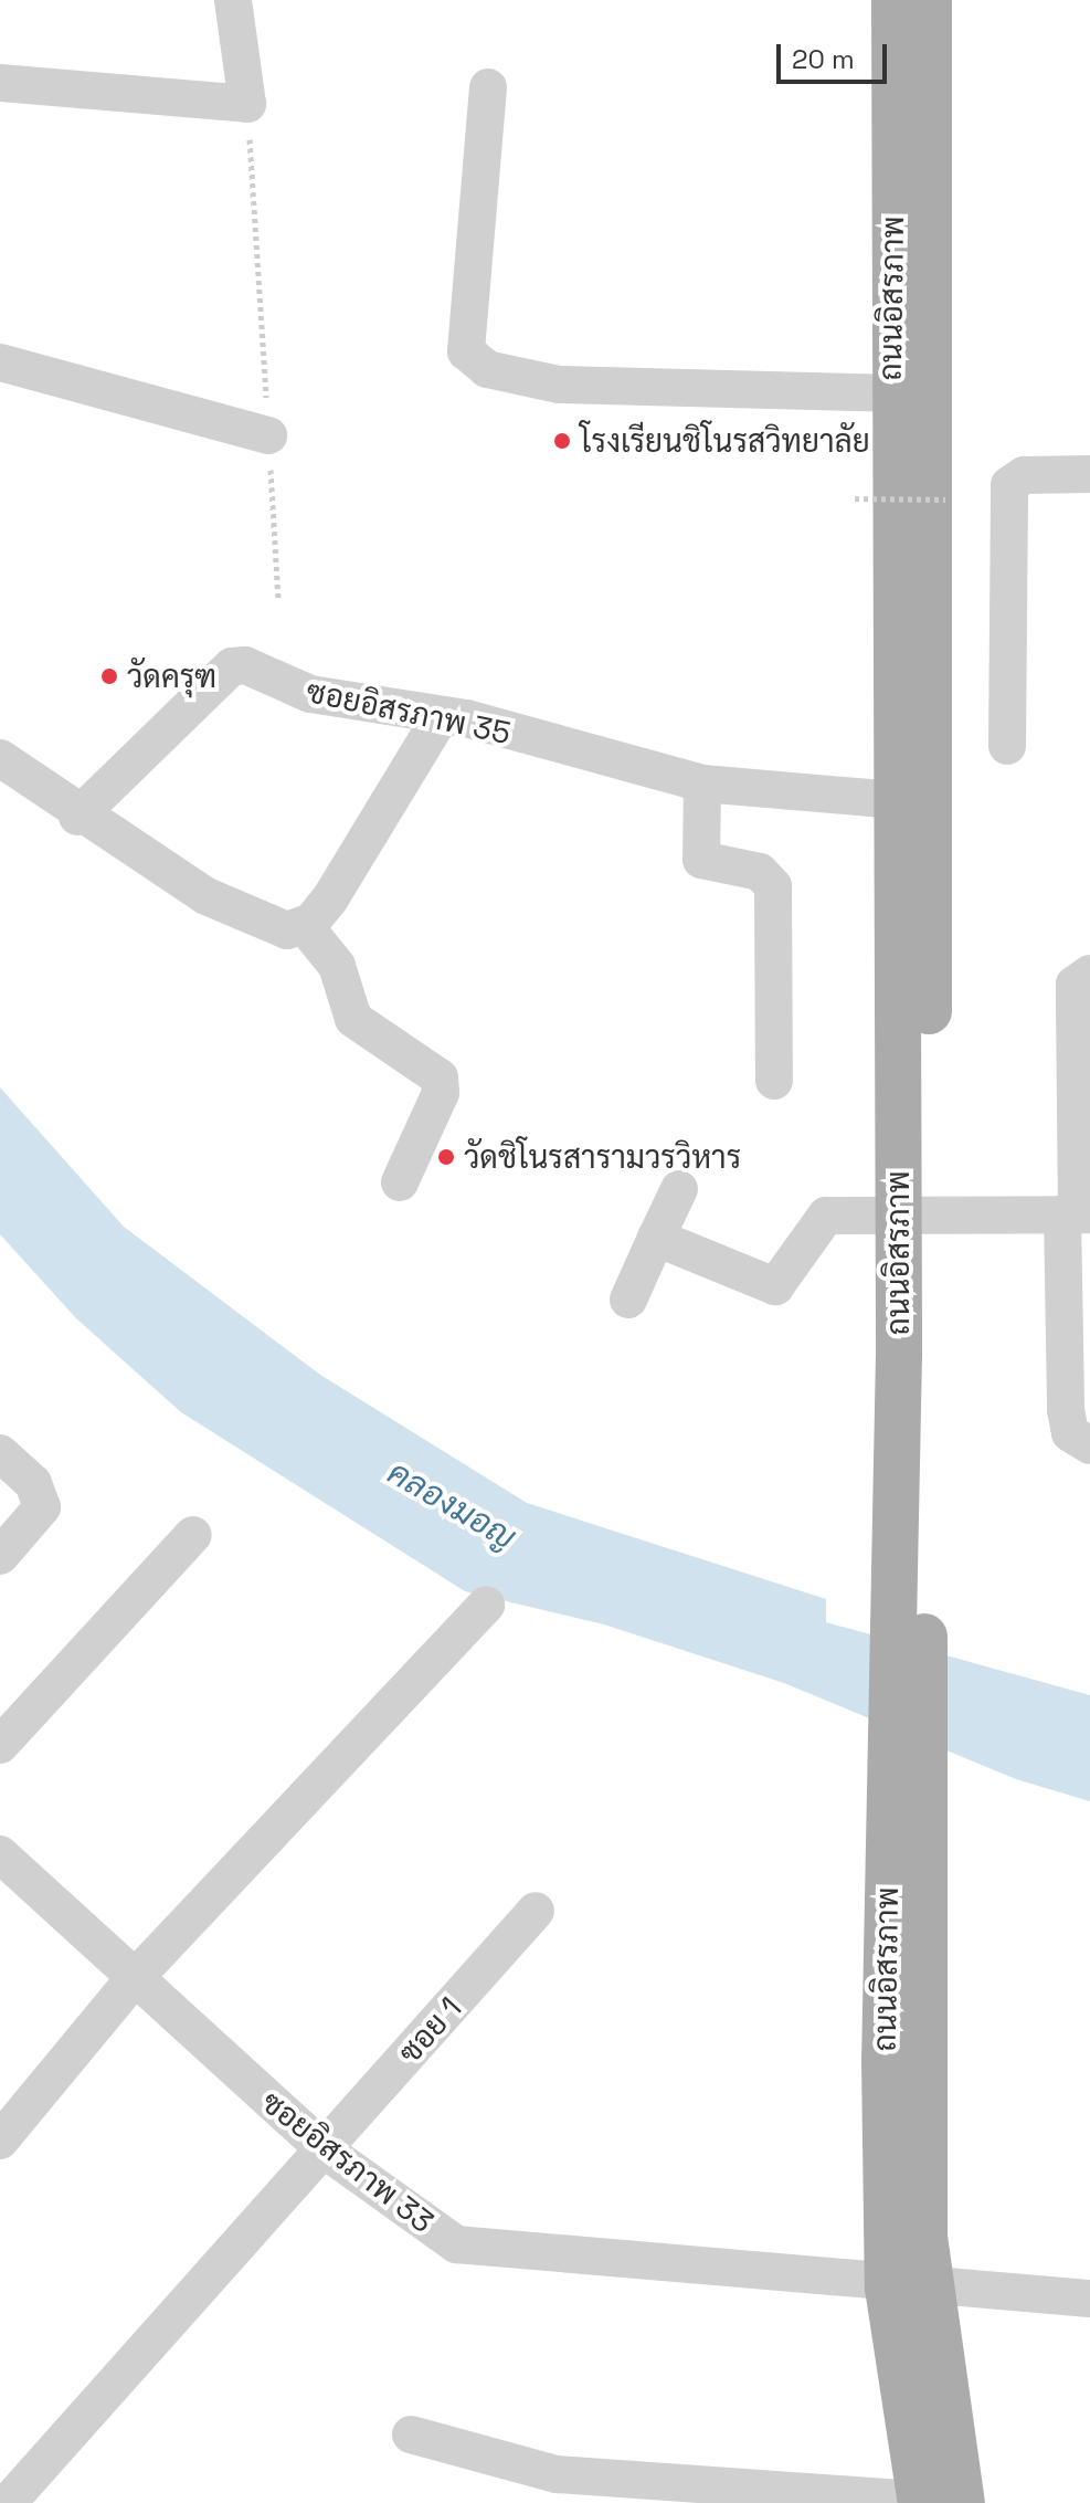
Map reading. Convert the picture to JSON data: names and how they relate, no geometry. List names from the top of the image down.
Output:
{
  "streets": {
    "main road": ["ถนนอิสรภาพ"],
    "street": ["ซอยอิสรภาพ 35", "ซอย 1", "ซอยอิสรภาพ 33"]
  },
  "crossings": [
    ["ถนนอิสรภาพ", "ซอยอิสรภาพ 35"],
    ["ถนนอิสรภาพ", "ซอยอิสรภาพ 33"],
    ["ซอย 1", "ซอยอิสรภาพ 33"]
  ],
  "water": ["คลองมอญ"],
  "places": ["โรงเรียนชิโนรสวิทยาลัย", "วัดครุฑ", "วัดชิโนรสารามวรวิหาร"],
  "scale_bar": "20 m"
}
